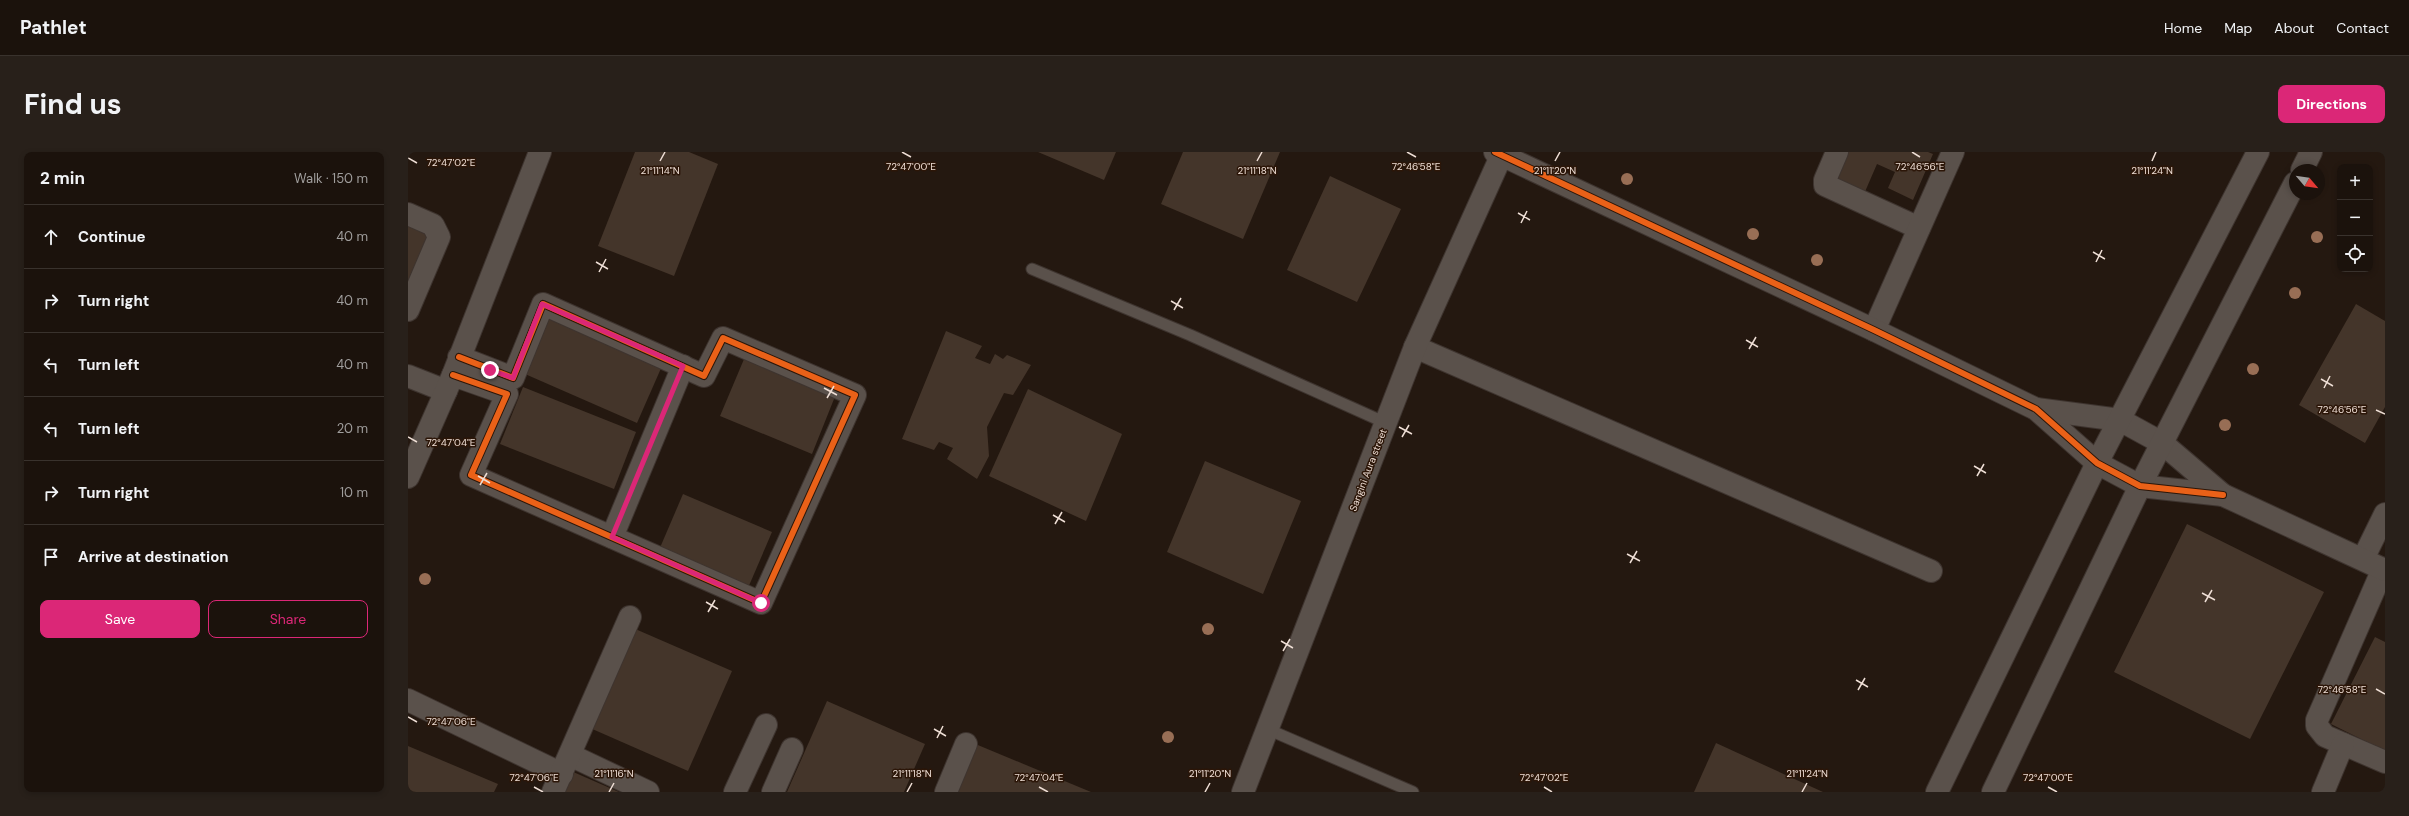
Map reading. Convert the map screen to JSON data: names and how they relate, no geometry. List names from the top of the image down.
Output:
{
  "streets": {
    "street": ["Sangini Aura street"]
  },
  "north": "bottom right",
  "page": {
    "header": "Pathlet",
    "nav": [
      "Home",
      "Map",
      "About",
      "Contact"
    ],
    "buttons": [
      "Directions",
      ["Save", "Share"]
    ],
    "title": "Find us",
    "heading": ["2 min", "Walk · 150 m"],
    "map_buttons": ["+", "−"],
    "list": [
      ["Continue", "40 m"],
      ["Turn right", "40 m"],
      ["Turn left", "40 m"],
      ["Turn left", "20 m"],
      ["Turn right", "10 m"],
      "Arrive at destination"
    ]
  },
  "coordinates": [
    "72°47'02\"E",
    "72°47'00\"E",
    "72°46'58\"E",
    "72°46'56\"E",
    "21°11'14\"N",
    "21°11'18\"N",
    "21°11'20\"N",
    "21°11'24\"N",
    "72°47'04\"E",
    "72°47'06\"E",
    "21°11'16\"N"
  ]
}
